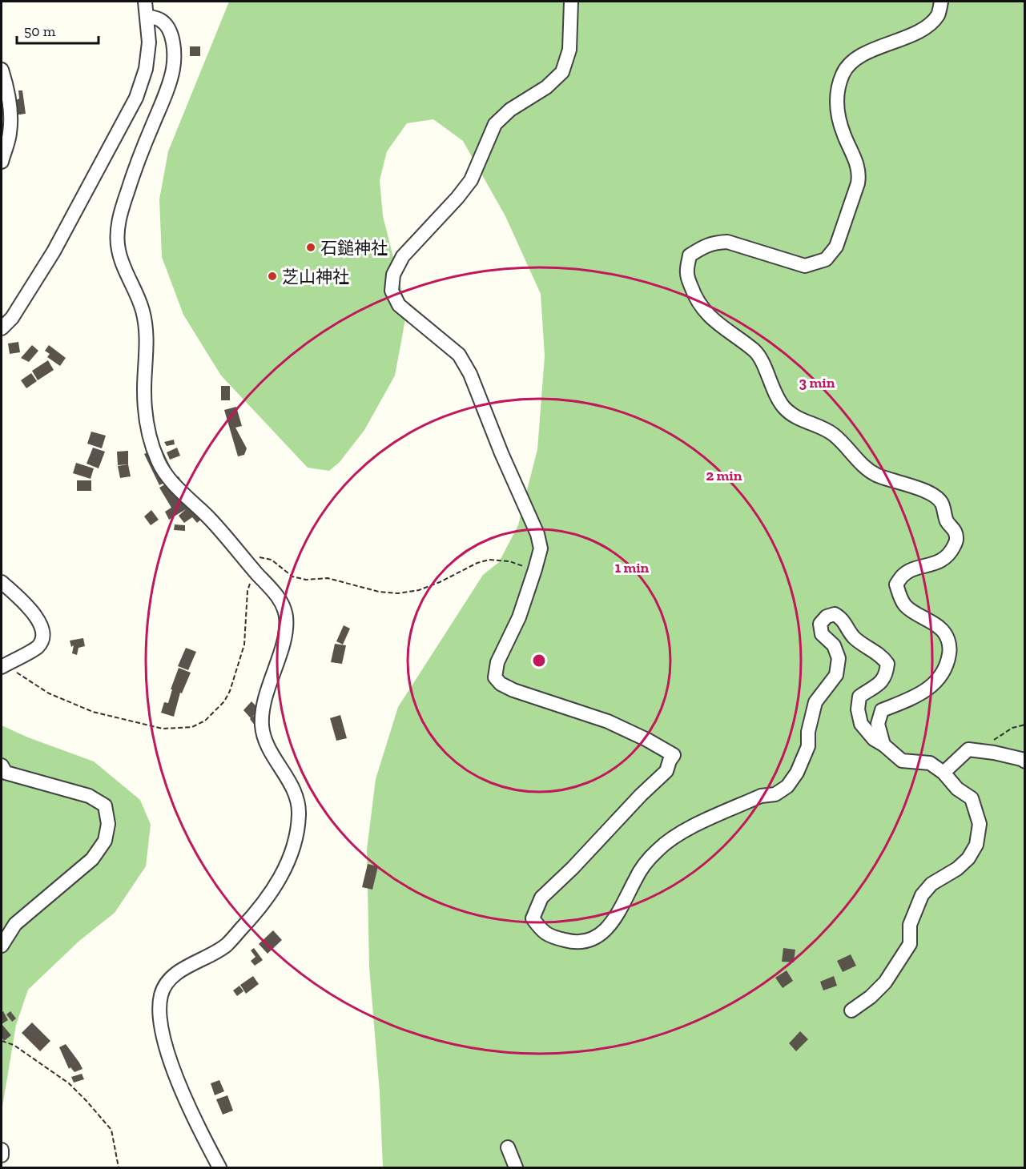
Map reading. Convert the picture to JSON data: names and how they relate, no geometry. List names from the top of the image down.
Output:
{
  "places": ["石鎚神社", "芝山神社"],
  "scale_bar": "50 m",
  "rings": ["3 min", "2 min", "1 min"]
}
